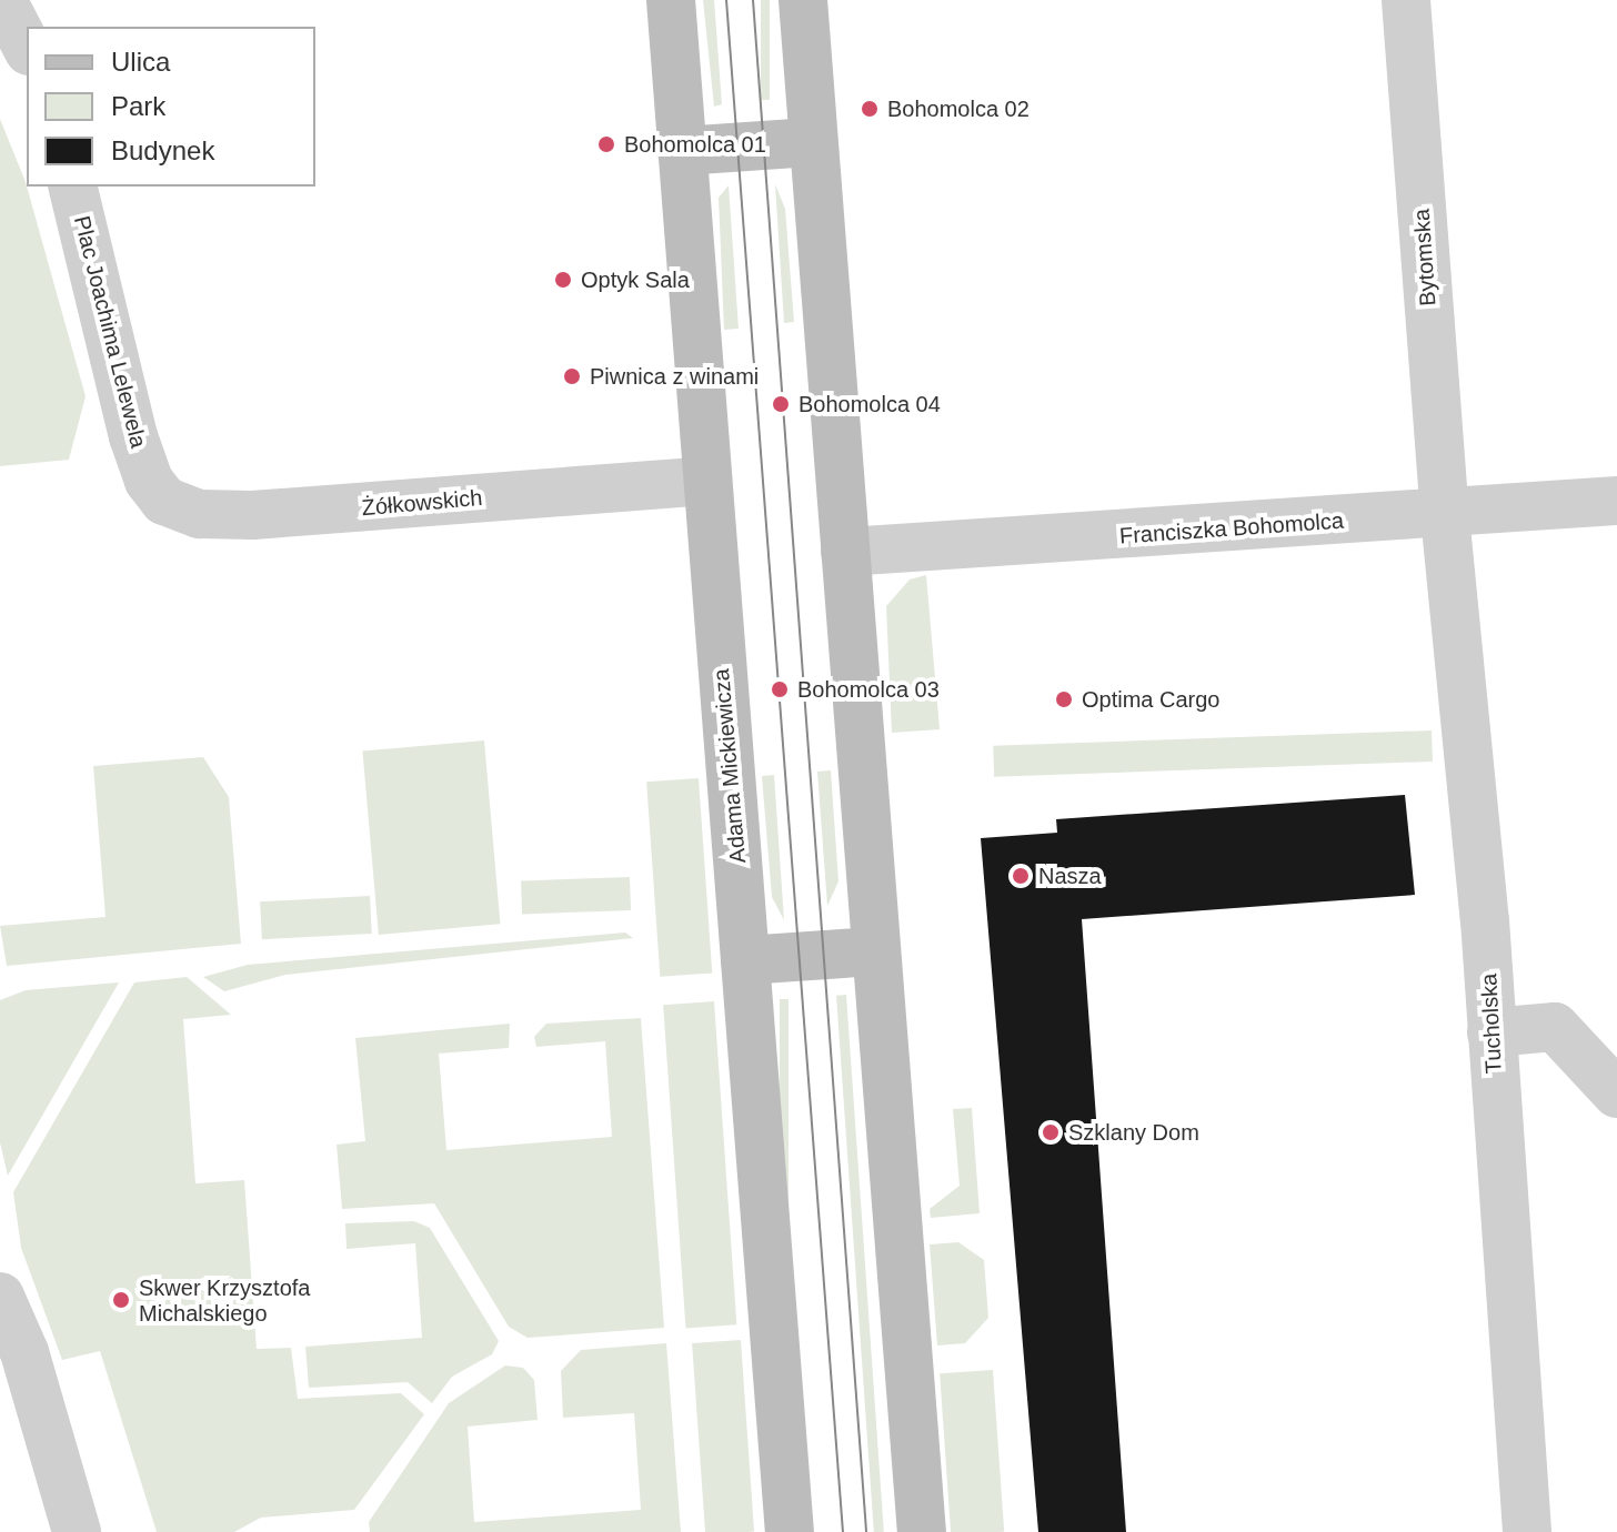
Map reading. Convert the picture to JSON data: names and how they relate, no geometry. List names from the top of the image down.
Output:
{
  "streets": {
    "street": [
      "Bytomska",
      "Plac Joachima Lelewela",
      "Żółkowskich",
      "Franciszka Bohomolca",
      "Adama Mickiewicza",
      "Tucholska"
    ]
  },
  "crossings": [
    ["Bytomska", "Franciszka Bohomolca"],
    ["Bytomska", "Tucholska"],
    ["Plac Joachima Lelewela", "Żółkowskich"],
    ["Żółkowskich", "Adama Mickiewicza"],
    ["Franciszka Bohomolca", "Tucholska"]
  ],
  "places": [
    "Bohomolca 02",
    "Bohomolca 01",
    "Optyk Sala",
    "Piwnica z winami",
    "Bohomolca 04",
    "Bohomolca 03",
    "Optima Cargo",
    "Nasza",
    "Szklany Dom",
    "Skwer Krzysztofa Michalskiego"
  ],
  "legend": ["Ulica", "Park", "Budynek"]
}
